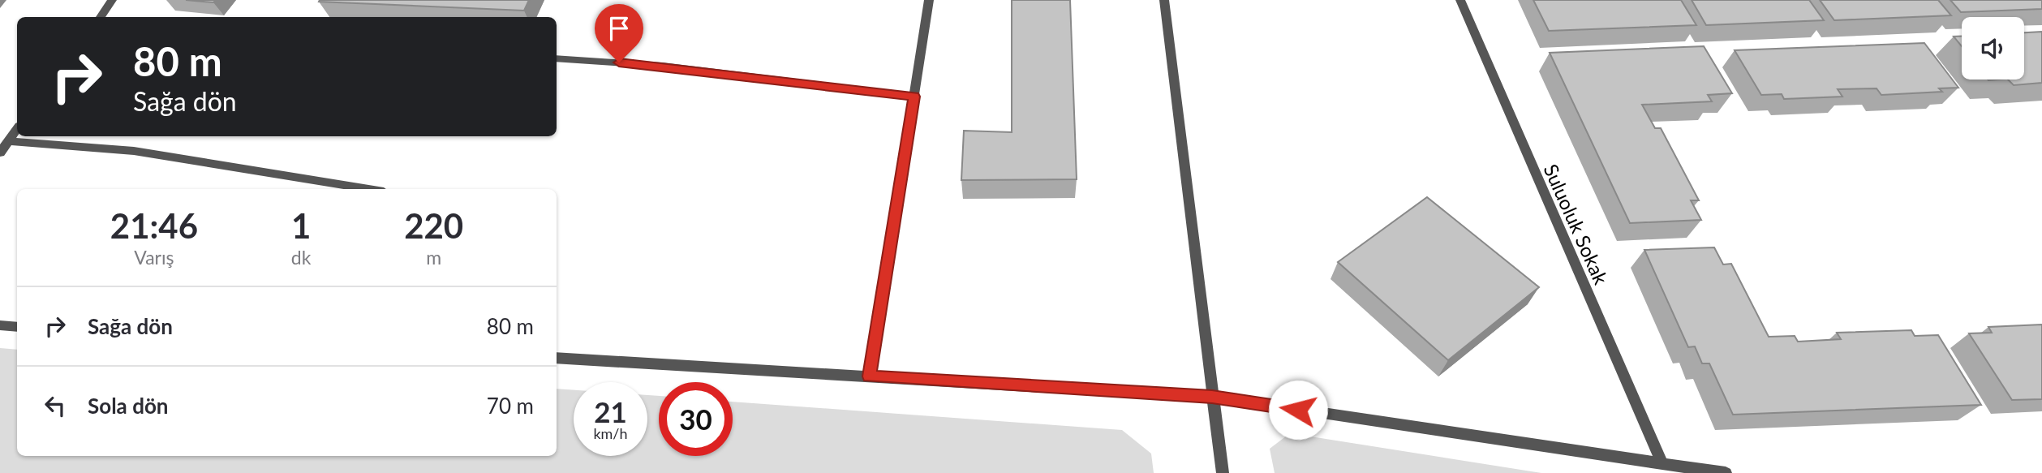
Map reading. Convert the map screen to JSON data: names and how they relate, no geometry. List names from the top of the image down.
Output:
{
  "streets": {
    "street": ["Suluoluk Sokak"]
  },
  "page": {
    "turn": ["80 m", "Sağa dön"],
    "eta": [
      "21:46",
      "Varış",
      "1",
      "dk",
      "220",
      "m"
    ],
    "list": [
      {
        "name": "Sağa dön",
        "value": "80 m"
      },
      {
        "name": "Sola dön",
        "value": "70 m"
      }
    ],
    "speed": "21 km/h",
    "limit": "30"
  }
}
